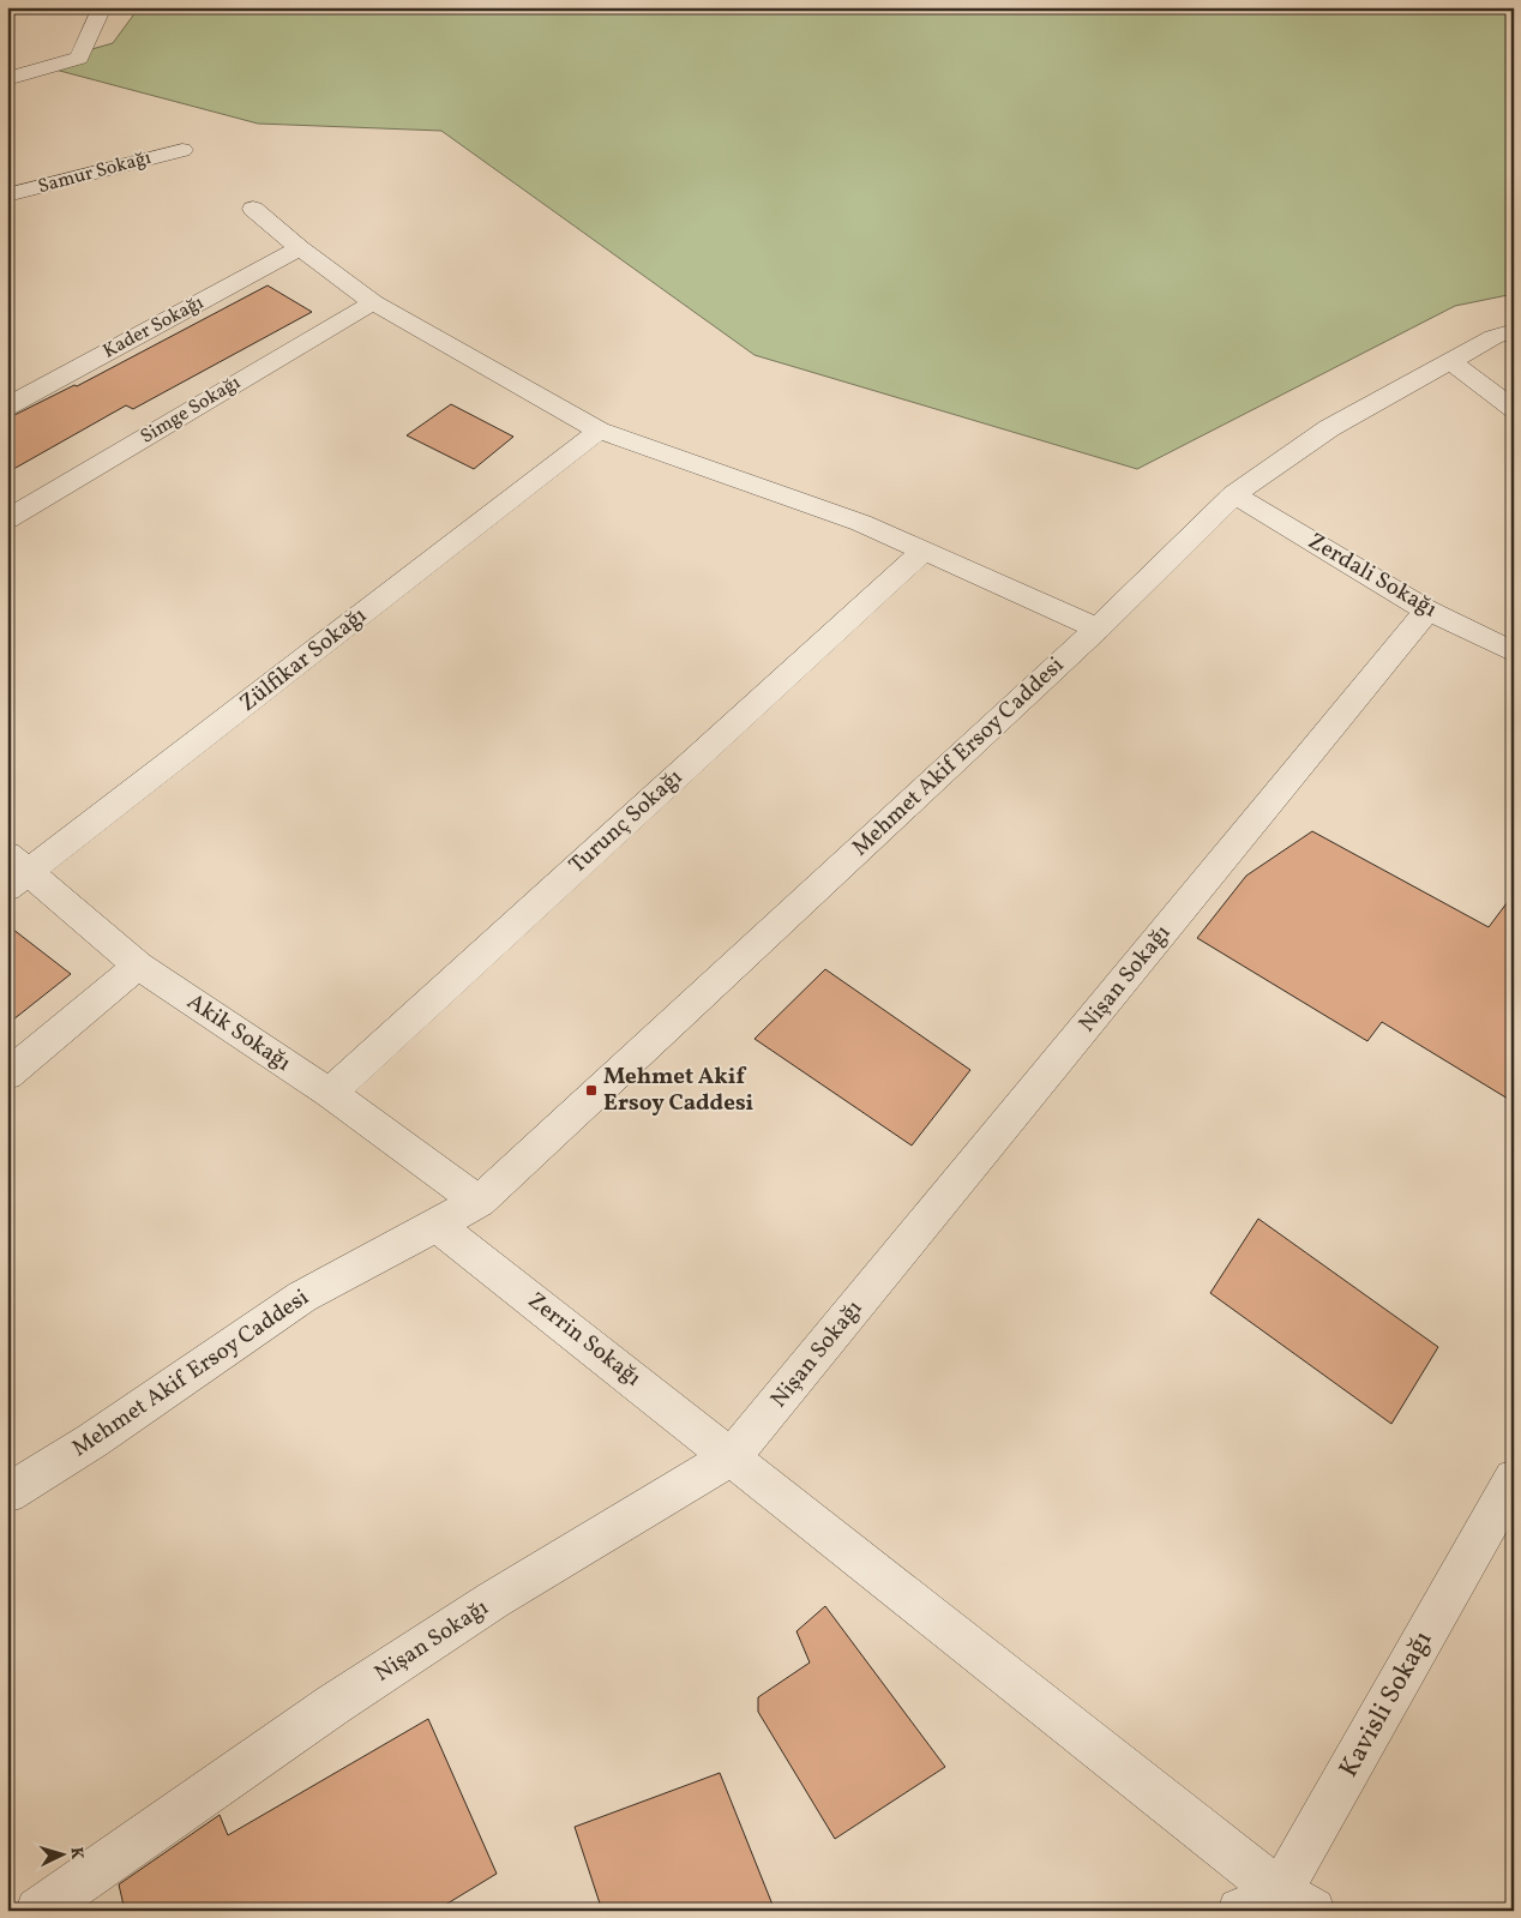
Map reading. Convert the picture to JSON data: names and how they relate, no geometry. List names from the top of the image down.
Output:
{
  "streets": {
    "street": [
      "Samur Sokağı",
      "Kader Sokağı",
      "Simge Sokağı",
      "Zerdali Sokağı",
      "Zülfikar Sokağı",
      "Mehmet Akif Ersoy Caddesi",
      "Turunç Sokağı",
      "Nişan Sokağı",
      "Akik Sokağı",
      "Zerrin Sokağı",
      "Kavisli Sokağı"
    ]
  },
  "crossings": [
    ["Zerdali Sokağı", "Mehmet Akif Ersoy Caddesi"],
    ["Zerdali Sokağı", "Nişan Sokağı"],
    ["Zülfikar Sokağı", "Akik Sokağı"],
    ["Mehmet Akif Ersoy Caddesi", "Akik Sokağı"],
    ["Mehmet Akif Ersoy Caddesi", "Zerrin Sokağı"],
    ["Turunç Sokağı", "Akik Sokağı"],
    ["Nişan Sokağı", "Zerrin Sokağı"],
    ["Zerrin Sokağı", "Kavisli Sokağı"]
  ],
  "places": {
    "transit": ["Mehmet Akif Ersoy Caddesi"]
  },
  "north": "right"
}
